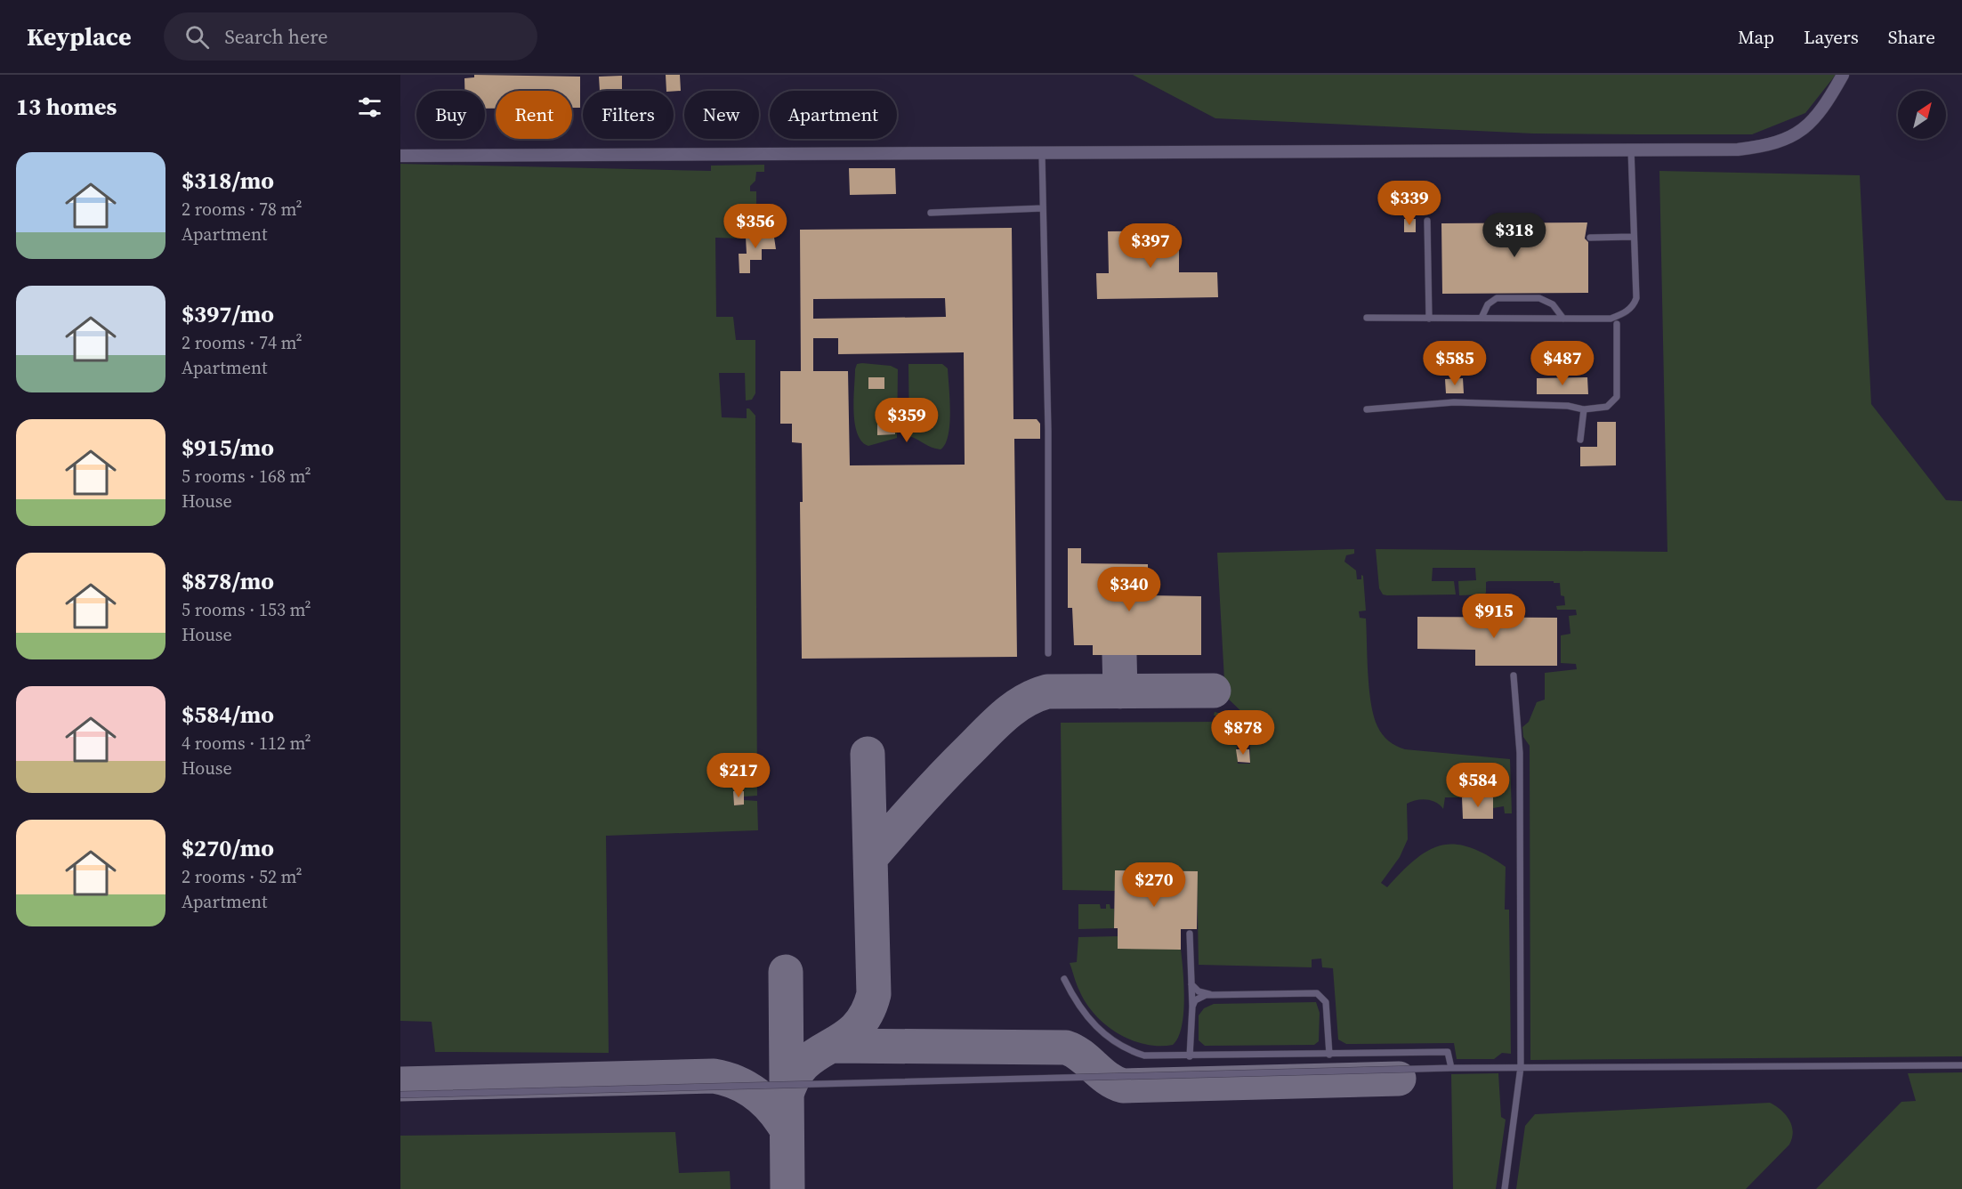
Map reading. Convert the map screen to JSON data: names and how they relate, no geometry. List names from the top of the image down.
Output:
{
  "north": "top right",
  "page": {
    "header": "Keyplace",
    "search": "Search here",
    "nav": ["Map", "Layers", "Share"],
    "heading": "13 homes",
    "chip": [
      "Buy",
      "Rent",
      "Filters",
      "New",
      "Apartment"
    ],
    "list": [
      {
        "name": "$318/mo",
        "note": "2 rooms · 78 m² · Apartment"
      },
      {
        "name": "$397/mo",
        "note": "2 rooms · 74 m² · Apartment"
      },
      {
        "name": "$915/mo",
        "note": "5 rooms · 168 m² · House"
      },
      {
        "name": "$878/mo",
        "note": "5 rooms · 153 m² · House"
      },
      {
        "name": "$584/mo",
        "note": "4 rooms · 112 m² · House"
      },
      {
        "name": "$270/mo",
        "note": "2 rooms · 52 m² · Apartment"
      }
    ],
    "price": [
      "$339",
      "$356",
      "$318",
      "$397",
      "$585",
      "$487",
      "$359",
      "$340",
      "$915",
      "$878",
      "$217",
      "$584",
      "$270"
    ]
  }
}
